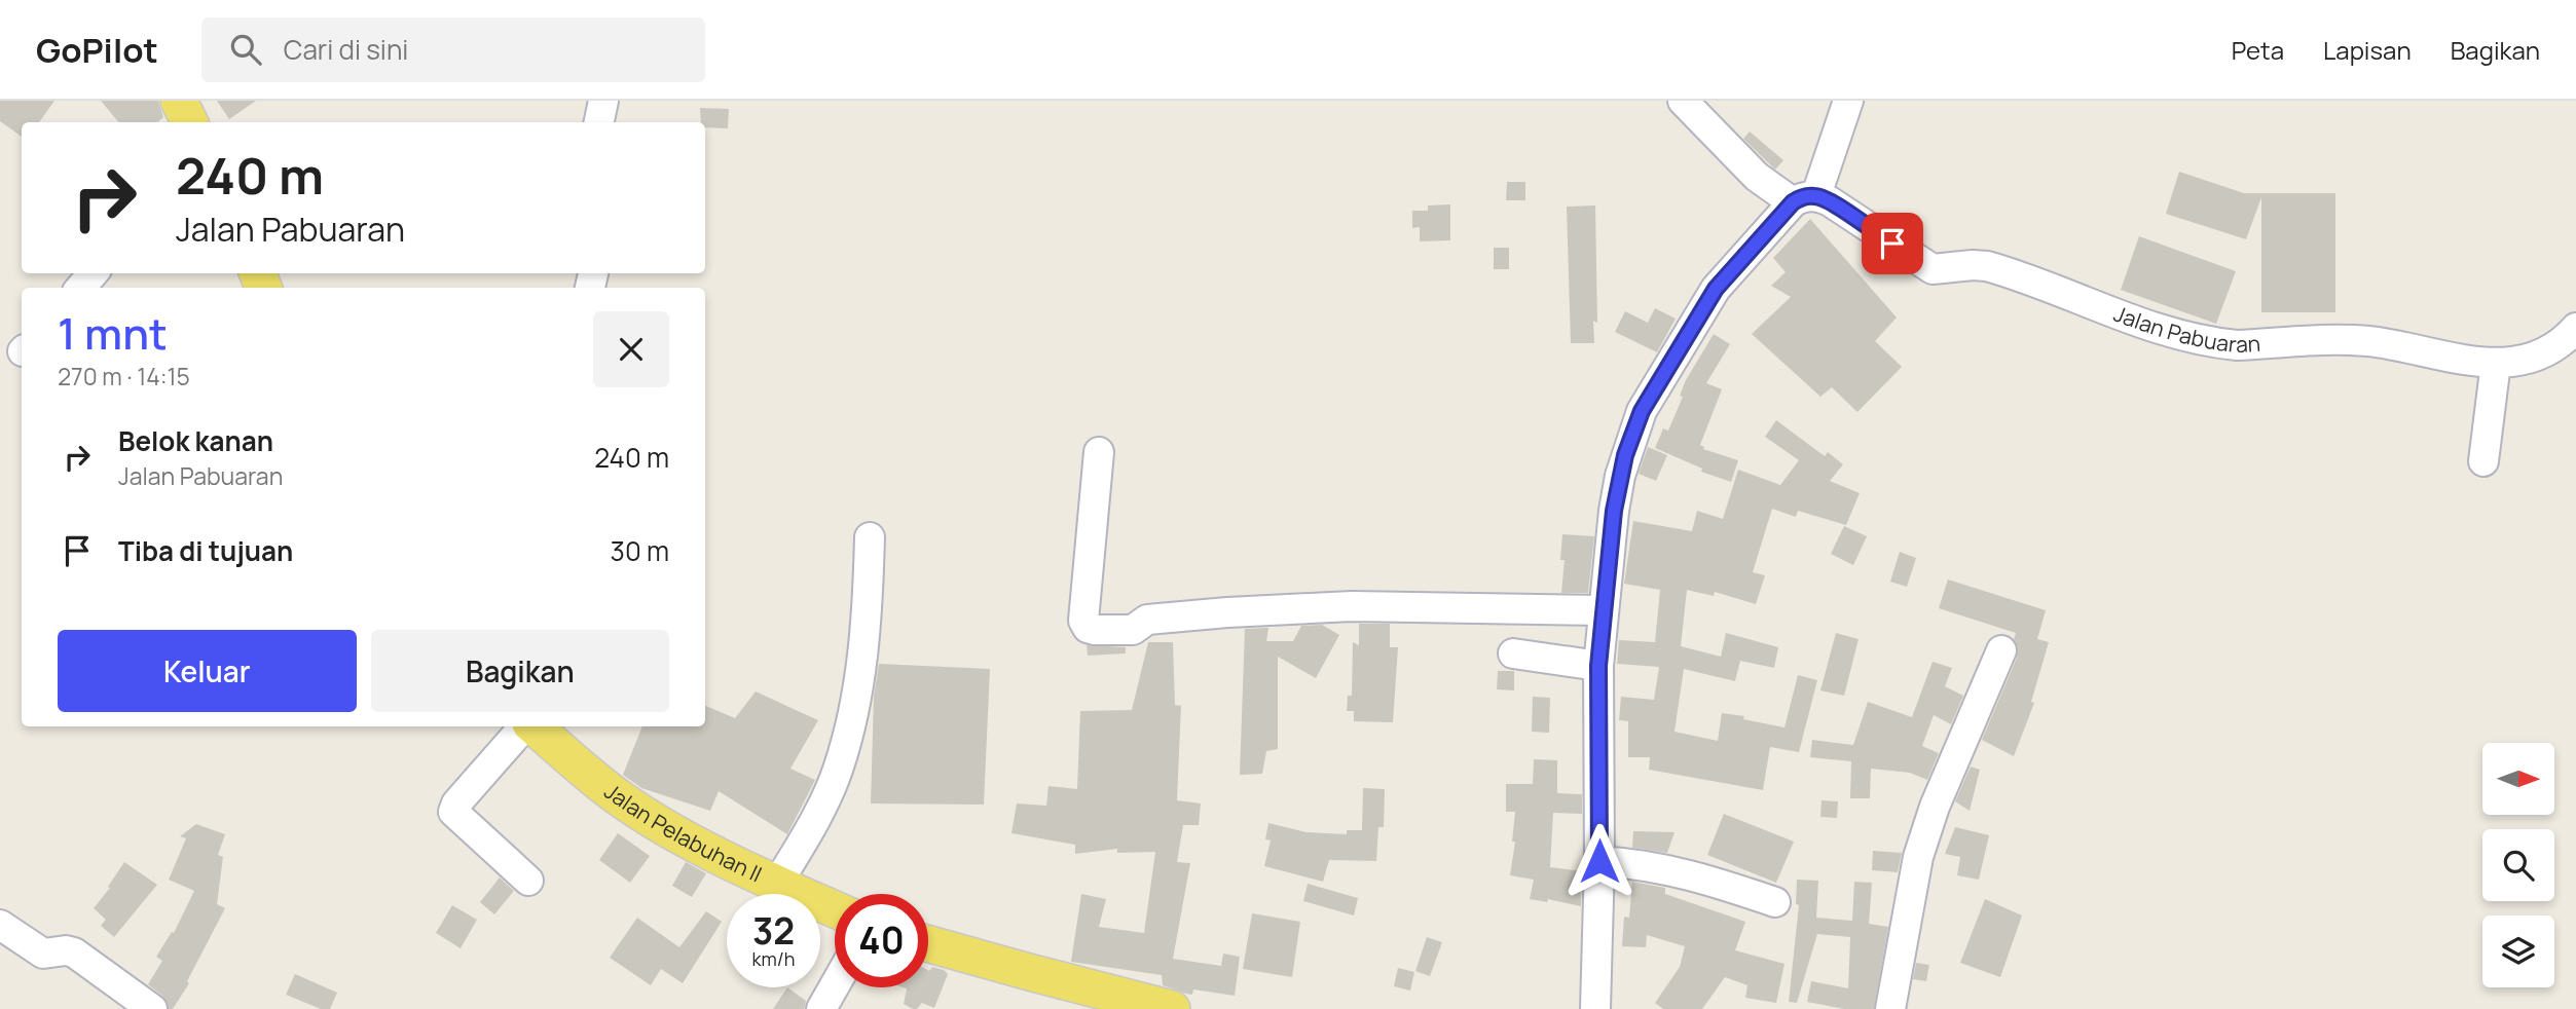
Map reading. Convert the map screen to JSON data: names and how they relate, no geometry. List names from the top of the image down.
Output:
{
  "streets": {
    "main road": ["Jalan Pelabuhan II"],
    "street": ["Jalan Pabuaran"]
  },
  "north": "right",
  "page": {
    "header": "GoPilot",
    "search": "Cari di sini",
    "nav": ["Peta", "Lapisan", "Bagikan"],
    "turn": ["240 m", "Jalan Pabuaran"],
    "heading": ["1 mnt", "270 m · 14:15"],
    "list": [
      {
        "name": "Belok kanan",
        "note": "Jalan Pabuaran",
        "value": "240 m"
      },
      {
        "name": "Tiba di tujuan",
        "value": "30 m"
      }
    ],
    "buttons": ["Keluar", "Bagikan"],
    "speed": "32 km/h",
    "limit": "40"
  }
}
